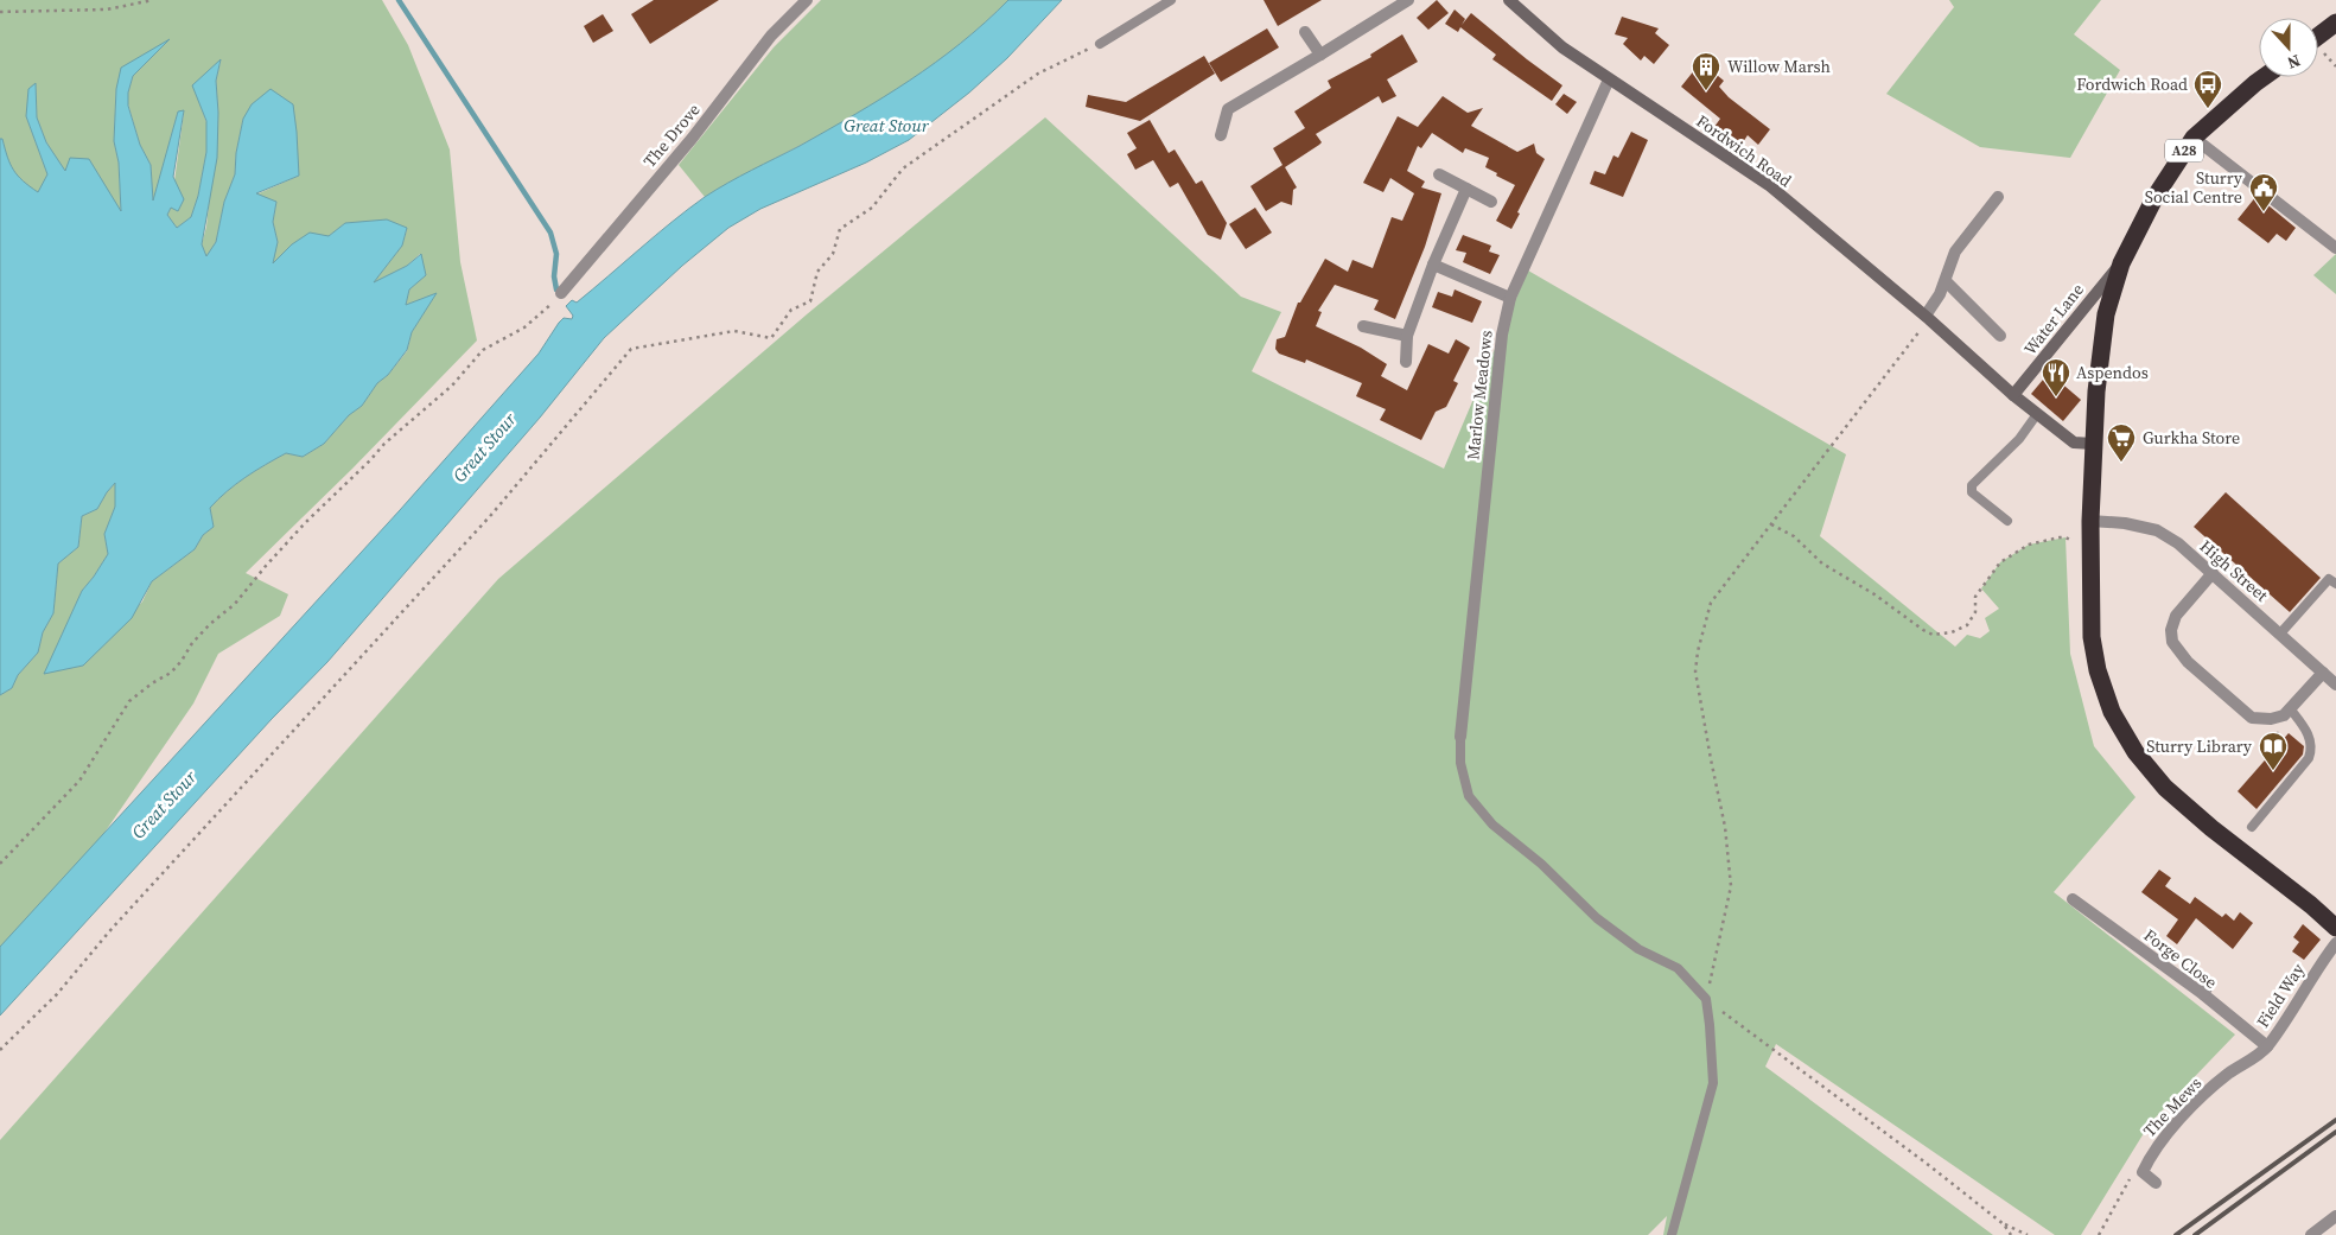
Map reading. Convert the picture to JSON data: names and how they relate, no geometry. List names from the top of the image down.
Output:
{
  "streets": {
    "highway": ["A28"],
    "street": [
      "The Drove",
      "Fordwich Road",
      "Water Lane",
      "Marlow Meadows",
      "High Street",
      "Forge Close",
      "Field Way",
      "The Mews"
    ]
  },
  "crossings": [
    ["Fordwich Road", "A28"],
    ["Fordwich Road", "Water Lane"],
    ["Fordwich Road", "Marlow Meadows"],
    ["A28", "Water Lane"],
    ["A28", "High Street"],
    ["Forge Close", "Field Way"],
    ["Field Way", "The Mews"]
  ],
  "water": ["Great Stour"],
  "places": {
    "building": ["Willow Marsh"],
    "bus stop": ["Fordwich Road"],
    "public building": ["Sturry Social Centre"],
    "restaurant": ["Aspendos"],
    "supermarket": ["Gurkha Store"],
    "library": ["Sturry Library"]
  },
  "north": "bottom"
}
